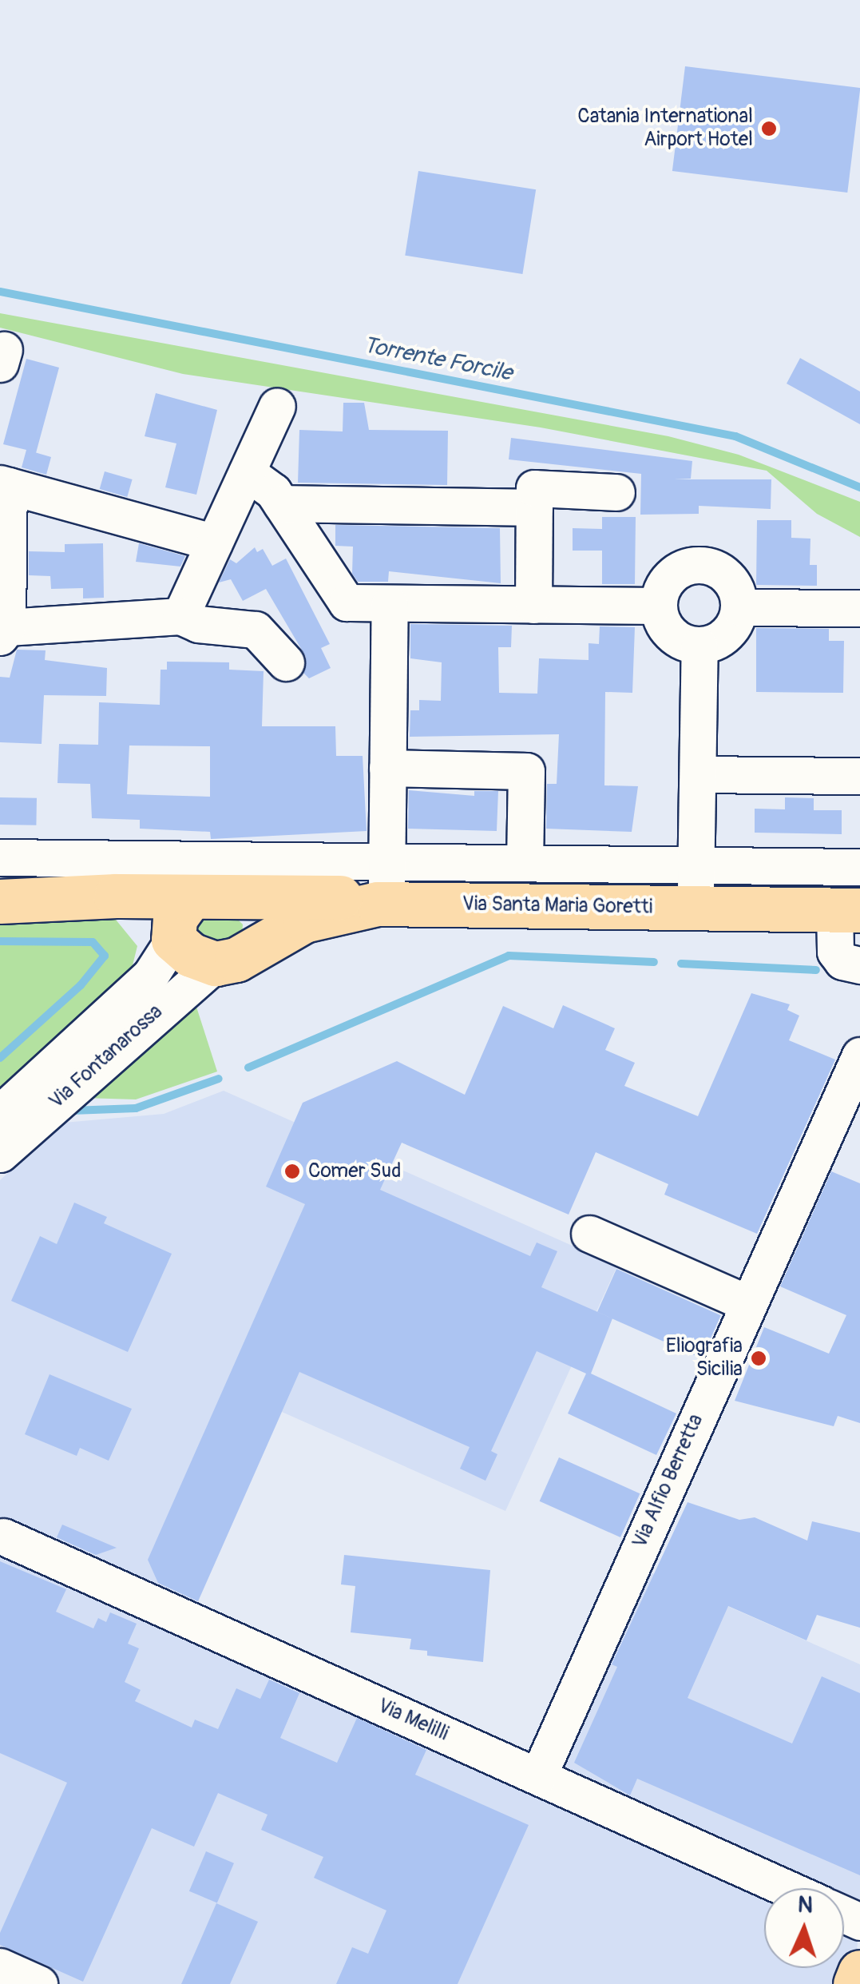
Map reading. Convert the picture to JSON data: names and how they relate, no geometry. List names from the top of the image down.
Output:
{
  "streets": {
    "main road": ["Via Santa Maria Goretti"],
    "street": ["Via Fontanarossa", "Via Alfio Berretta", "Via Melilli"]
  },
  "crossings": [
    ["Via Santa Maria Goretti", "Via Fontanarossa"],
    ["Via Alfio Berretta", "Via Melilli"]
  ],
  "water": ["Torrente Forcile"],
  "places": ["Catania International Airport Hotel", "Comer Sud", "Eliografia Sicilia"],
  "north": "top"
}
